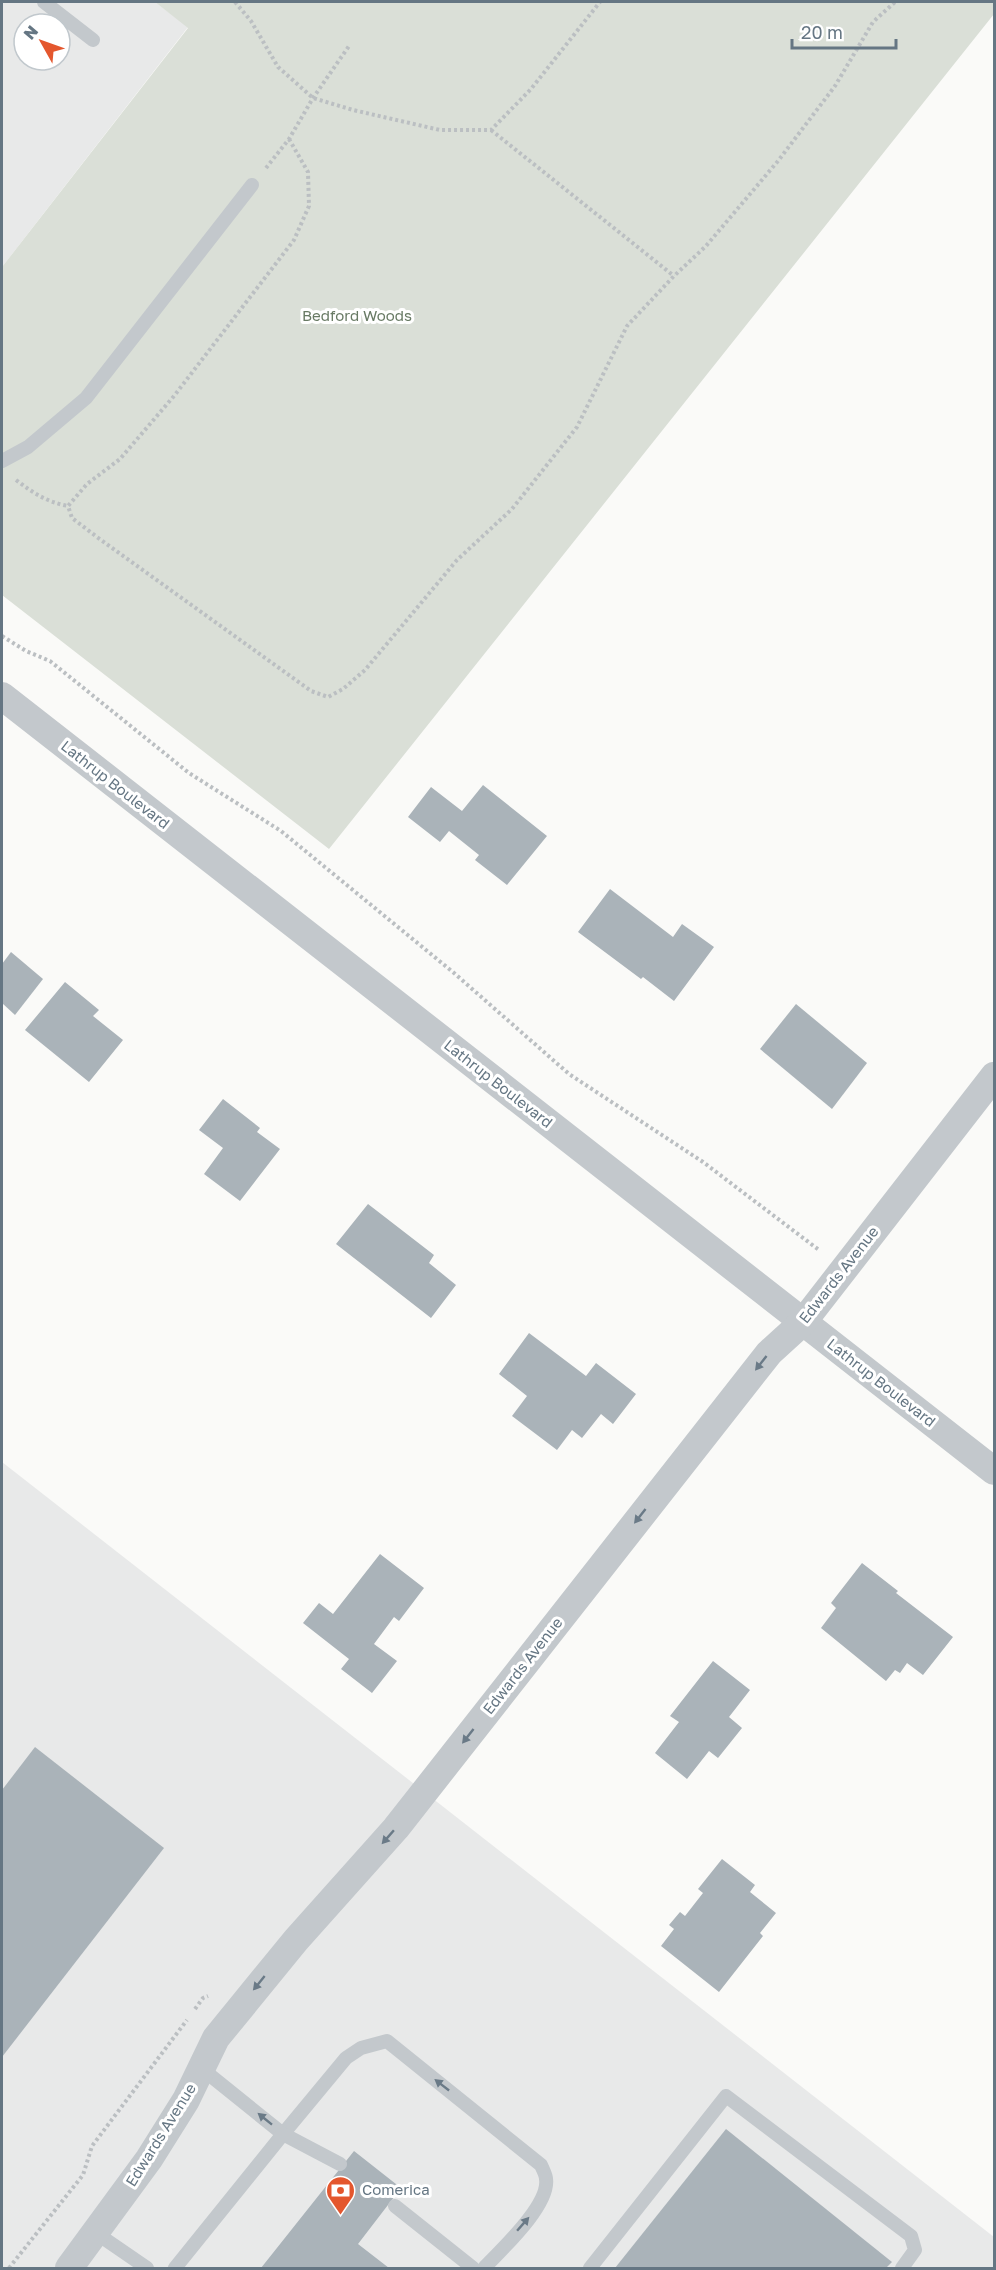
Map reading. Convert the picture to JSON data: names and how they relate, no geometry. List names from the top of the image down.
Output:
{
  "streets": {
    "street": ["Lathrup Boulevard", "Edwards Avenue"]
  },
  "crossings": [
    ["Lathrup Boulevard", "Edwards Avenue"]
  ],
  "one_way": ["Edwards Avenue"],
  "parks": ["Bedford Woods"],
  "places": {
    "bank": ["Comerica"]
  },
  "scale_bar": "20 m",
  "north": "top left"
}
